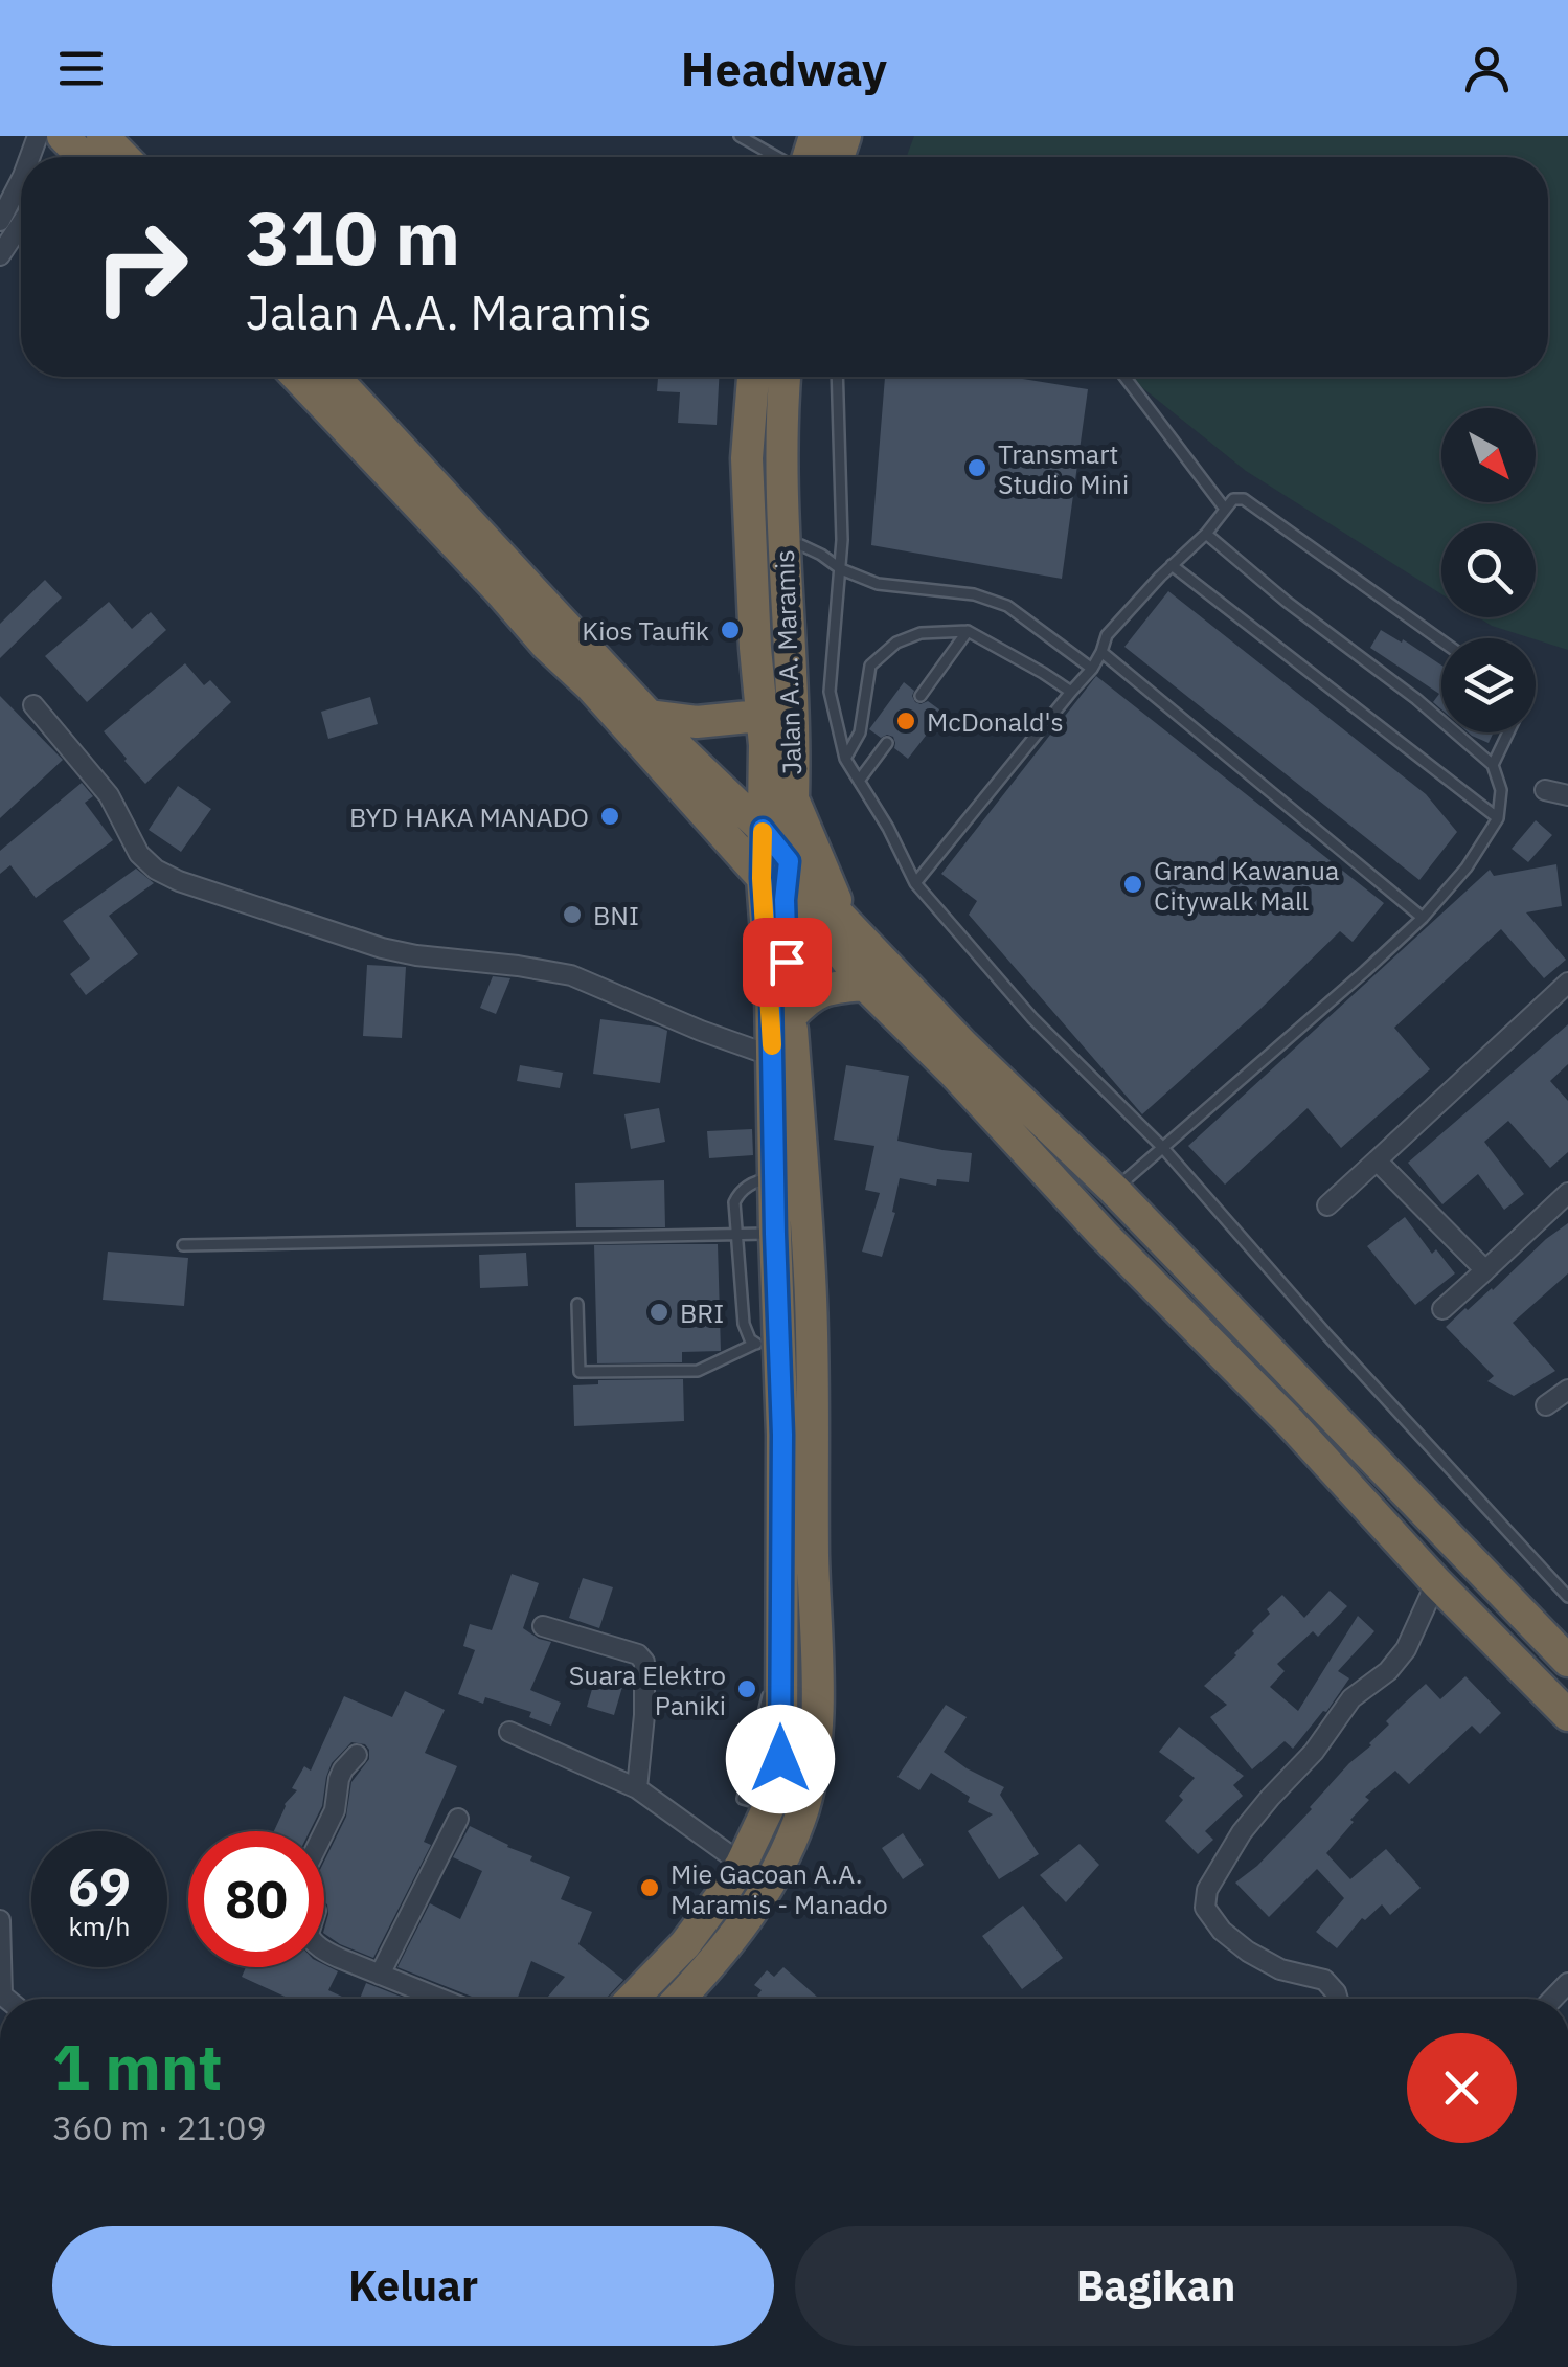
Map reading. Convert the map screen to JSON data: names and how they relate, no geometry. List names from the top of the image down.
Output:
{
  "streets": {
    "highway": ["Jalan A.A. Maramis"]
  },
  "places": [
    "Transmart Studio Mini",
    "Kios Taufik",
    "McDonald's",
    "BYD HAKA MANADO",
    "Grand Kawanua Citywalk Mall",
    "BNI",
    "BRI",
    "Suara Elektro Paniki",
    "Mie Gacoan A.A. Maramis - Manado"
  ],
  "north": "bottom right",
  "page": {
    "header": "Headway",
    "turn": ["310 m", "Jalan A.A. Maramis"],
    "speed": "69 km/h",
    "limit": "80",
    "heading": ["1 mnt", "360 m · 21:09"],
    "buttons": ["Keluar", "Bagikan"]
  }
}
